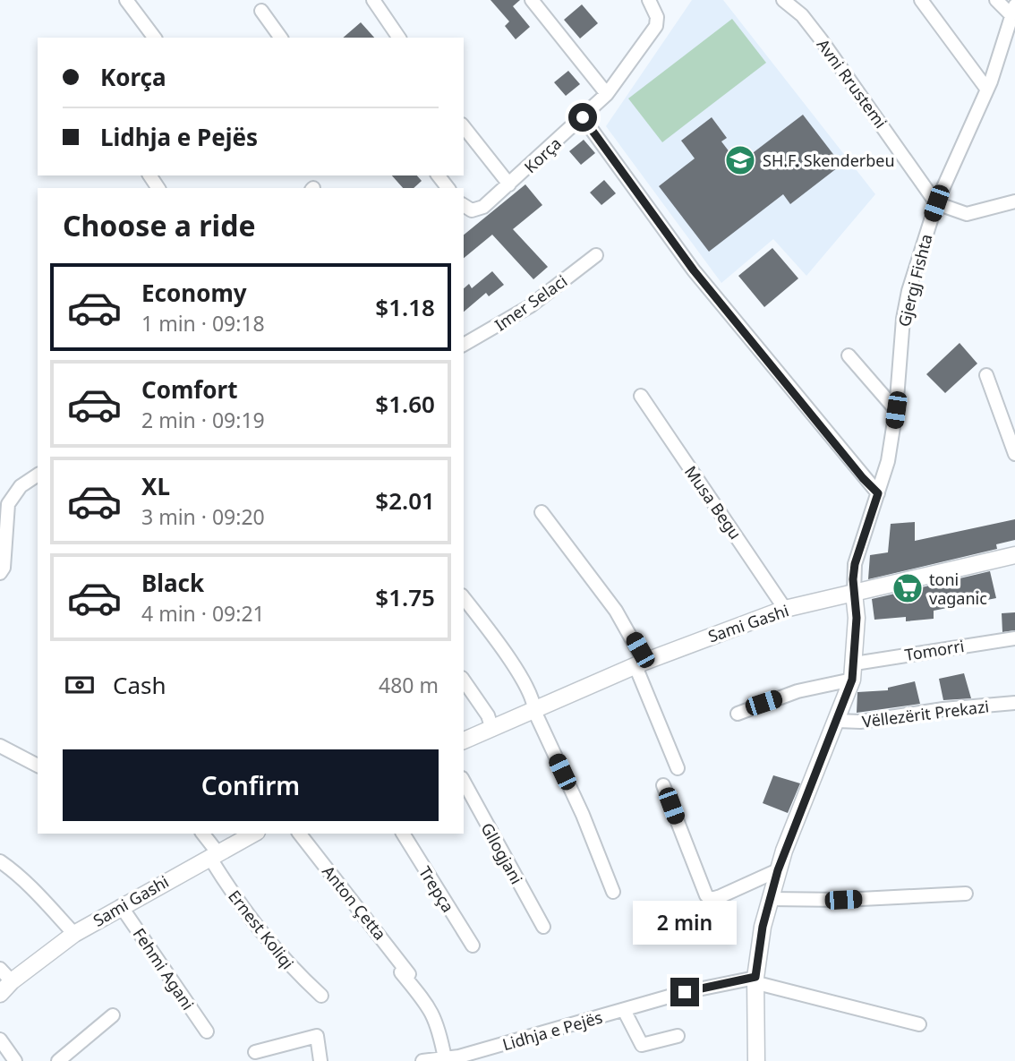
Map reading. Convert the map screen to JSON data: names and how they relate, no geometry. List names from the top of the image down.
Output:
{
  "streets": {
    "street": [
      "Avni Rrustemi",
      "Korça",
      "Gjergj Fishta",
      "Imer Selaci",
      "Musa Begu",
      "Sami Gashi",
      "Tomorri",
      "Vëllezërit Prekazi",
      "Gllogjani",
      "Trepça",
      "Anton Çetta",
      "Ernest Koliqi",
      "Fehmi Agani",
      "Lidhja e Pejës"
    ]
  },
  "crossings": [
    ["Avni Rrustemi", "Gjergj Fishta"],
    ["Gjergj Fishta", "Sami Gashi"],
    ["Musa Begu", "Sami Gashi"],
    ["Sami Gashi", "Ernest Koliqi"],
    ["Sami Gashi", "Fehmi Agani"],
    ["Anton Çetta", "Lidhja e Pejës"]
  ],
  "places": {
    "school or university": ["SH.F. Skenderbeu"],
    "supermarket": ["toni vaganic"]
  },
  "page": {
    "banner": ["Korça", "Lidhja e Pejës"],
    "heading": "Choose a ride",
    "list": [
      {
        "name": "Economy",
        "note": "1 min · 09:18",
        "value": "$1.18"
      },
      {
        "name": "Comfort",
        "note": "2 min · 09:19",
        "value": "$1.60"
      },
      {
        "name": "XL",
        "note": "3 min · 09:20",
        "value": "$2.01"
      },
      {
        "name": "Black",
        "note": "4 min · 09:21",
        "value": "$1.75"
      }
    ],
    "pay": ["Cash", "480 m"],
    "buttons": "Confirm",
    "bubble": "2 min"
  }
}
